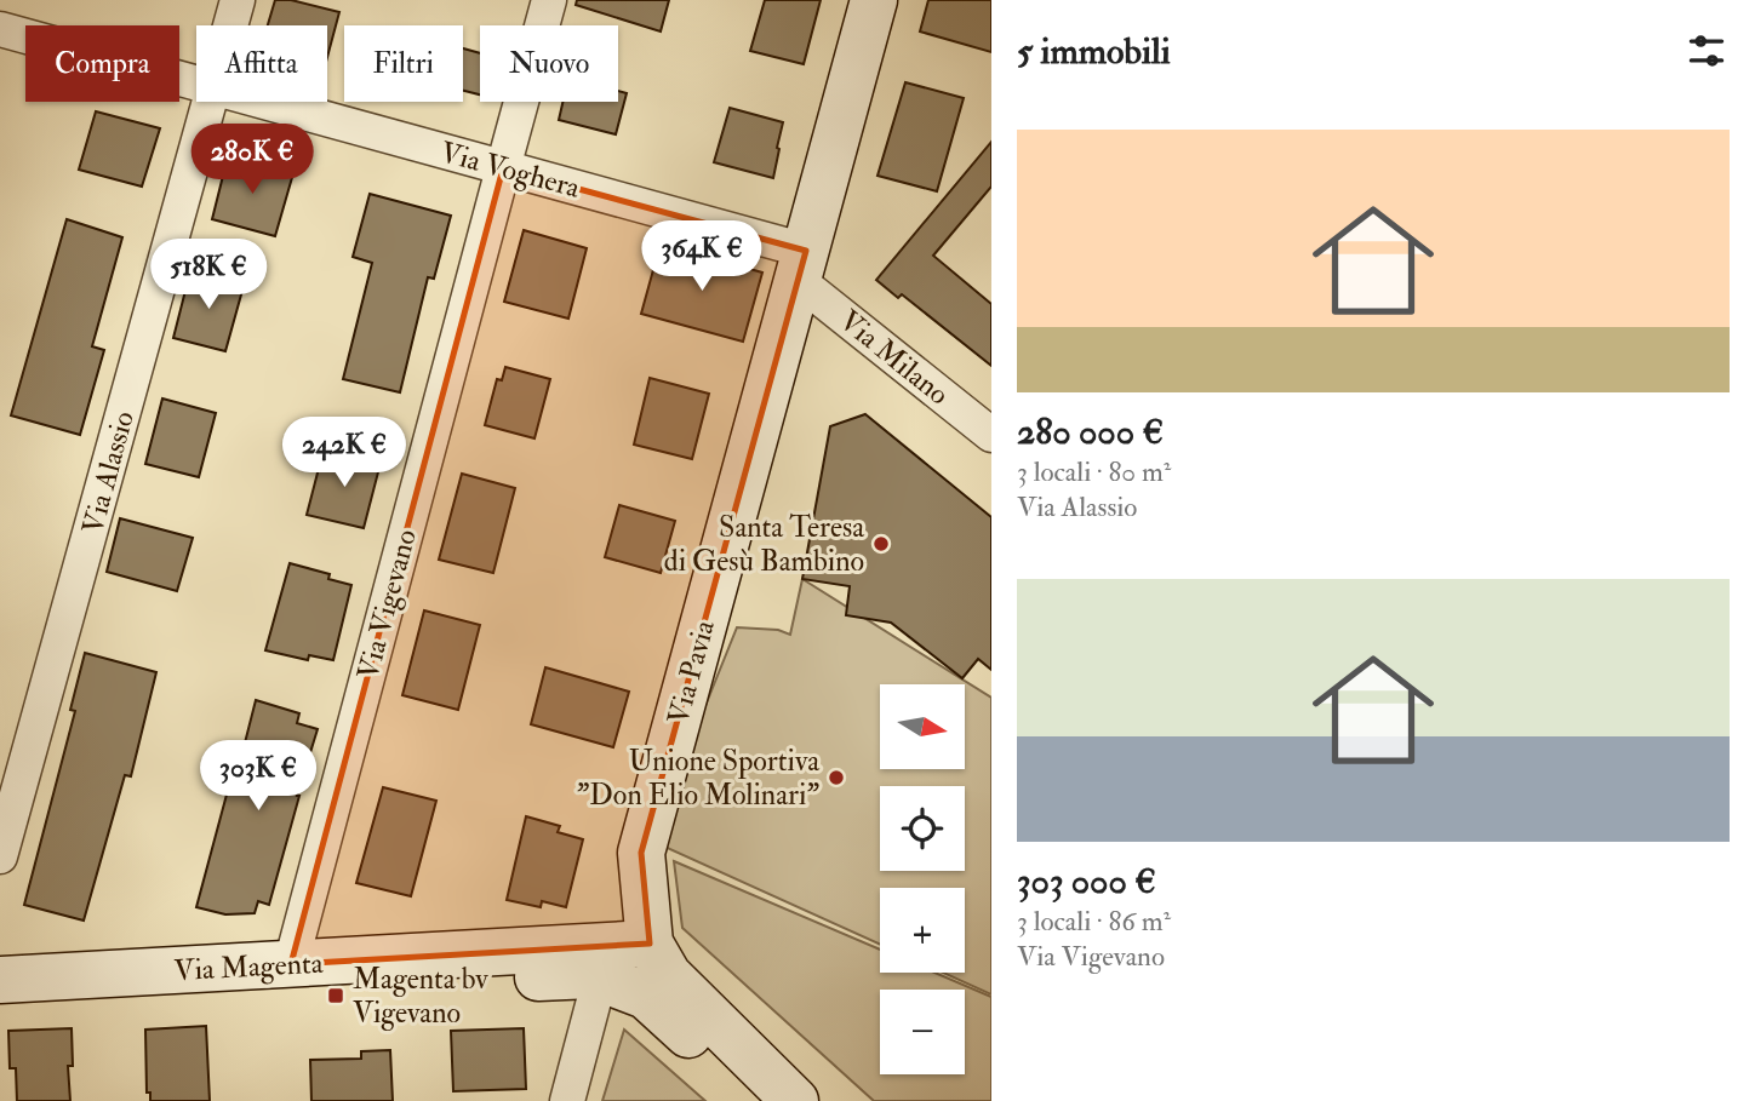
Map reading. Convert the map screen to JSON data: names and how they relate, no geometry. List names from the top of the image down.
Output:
{
  "streets": {
    "street": [
      "Via Voghera",
      "Via Milano",
      "Via Alassio",
      "Via Vigevano",
      "Via Pavia",
      "Via Magenta"
    ]
  },
  "crossings": [
    ["Via Voghera", "Via Milano"],
    ["Via Voghera", "Via Vigevano"],
    ["Via Voghera", "Via Pavia"],
    ["Via Milano", "Via Pavia"],
    ["Via Vigevano", "Via Magenta"],
    ["Via Pavia", "Via Magenta"]
  ],
  "places": {
    "other": ["Santa Teresa di Gesù Bambino", "Unione Sportiva \"Don Elio Molinari\""],
    "transit": ["Magenta bv Vigevano"]
  },
  "north": "right",
  "page": {
    "heading": "5 immobili",
    "chip": [
      "Compra",
      "Affitta",
      "Filtri",
      "Nuovo"
    ],
    "list": [
      {
        "name": "280 000 €",
        "note": "3 locali · 80 m² · Via Alassio"
      },
      {
        "name": "303 000 €",
        "note": "3 locali · 86 m² · Via Vigevano"
      }
    ],
    "price": [
      "280K €",
      "364K €",
      "518K €",
      "242K €",
      "303K €"
    ],
    "map_buttons": ["+", "−"]
  }
}
